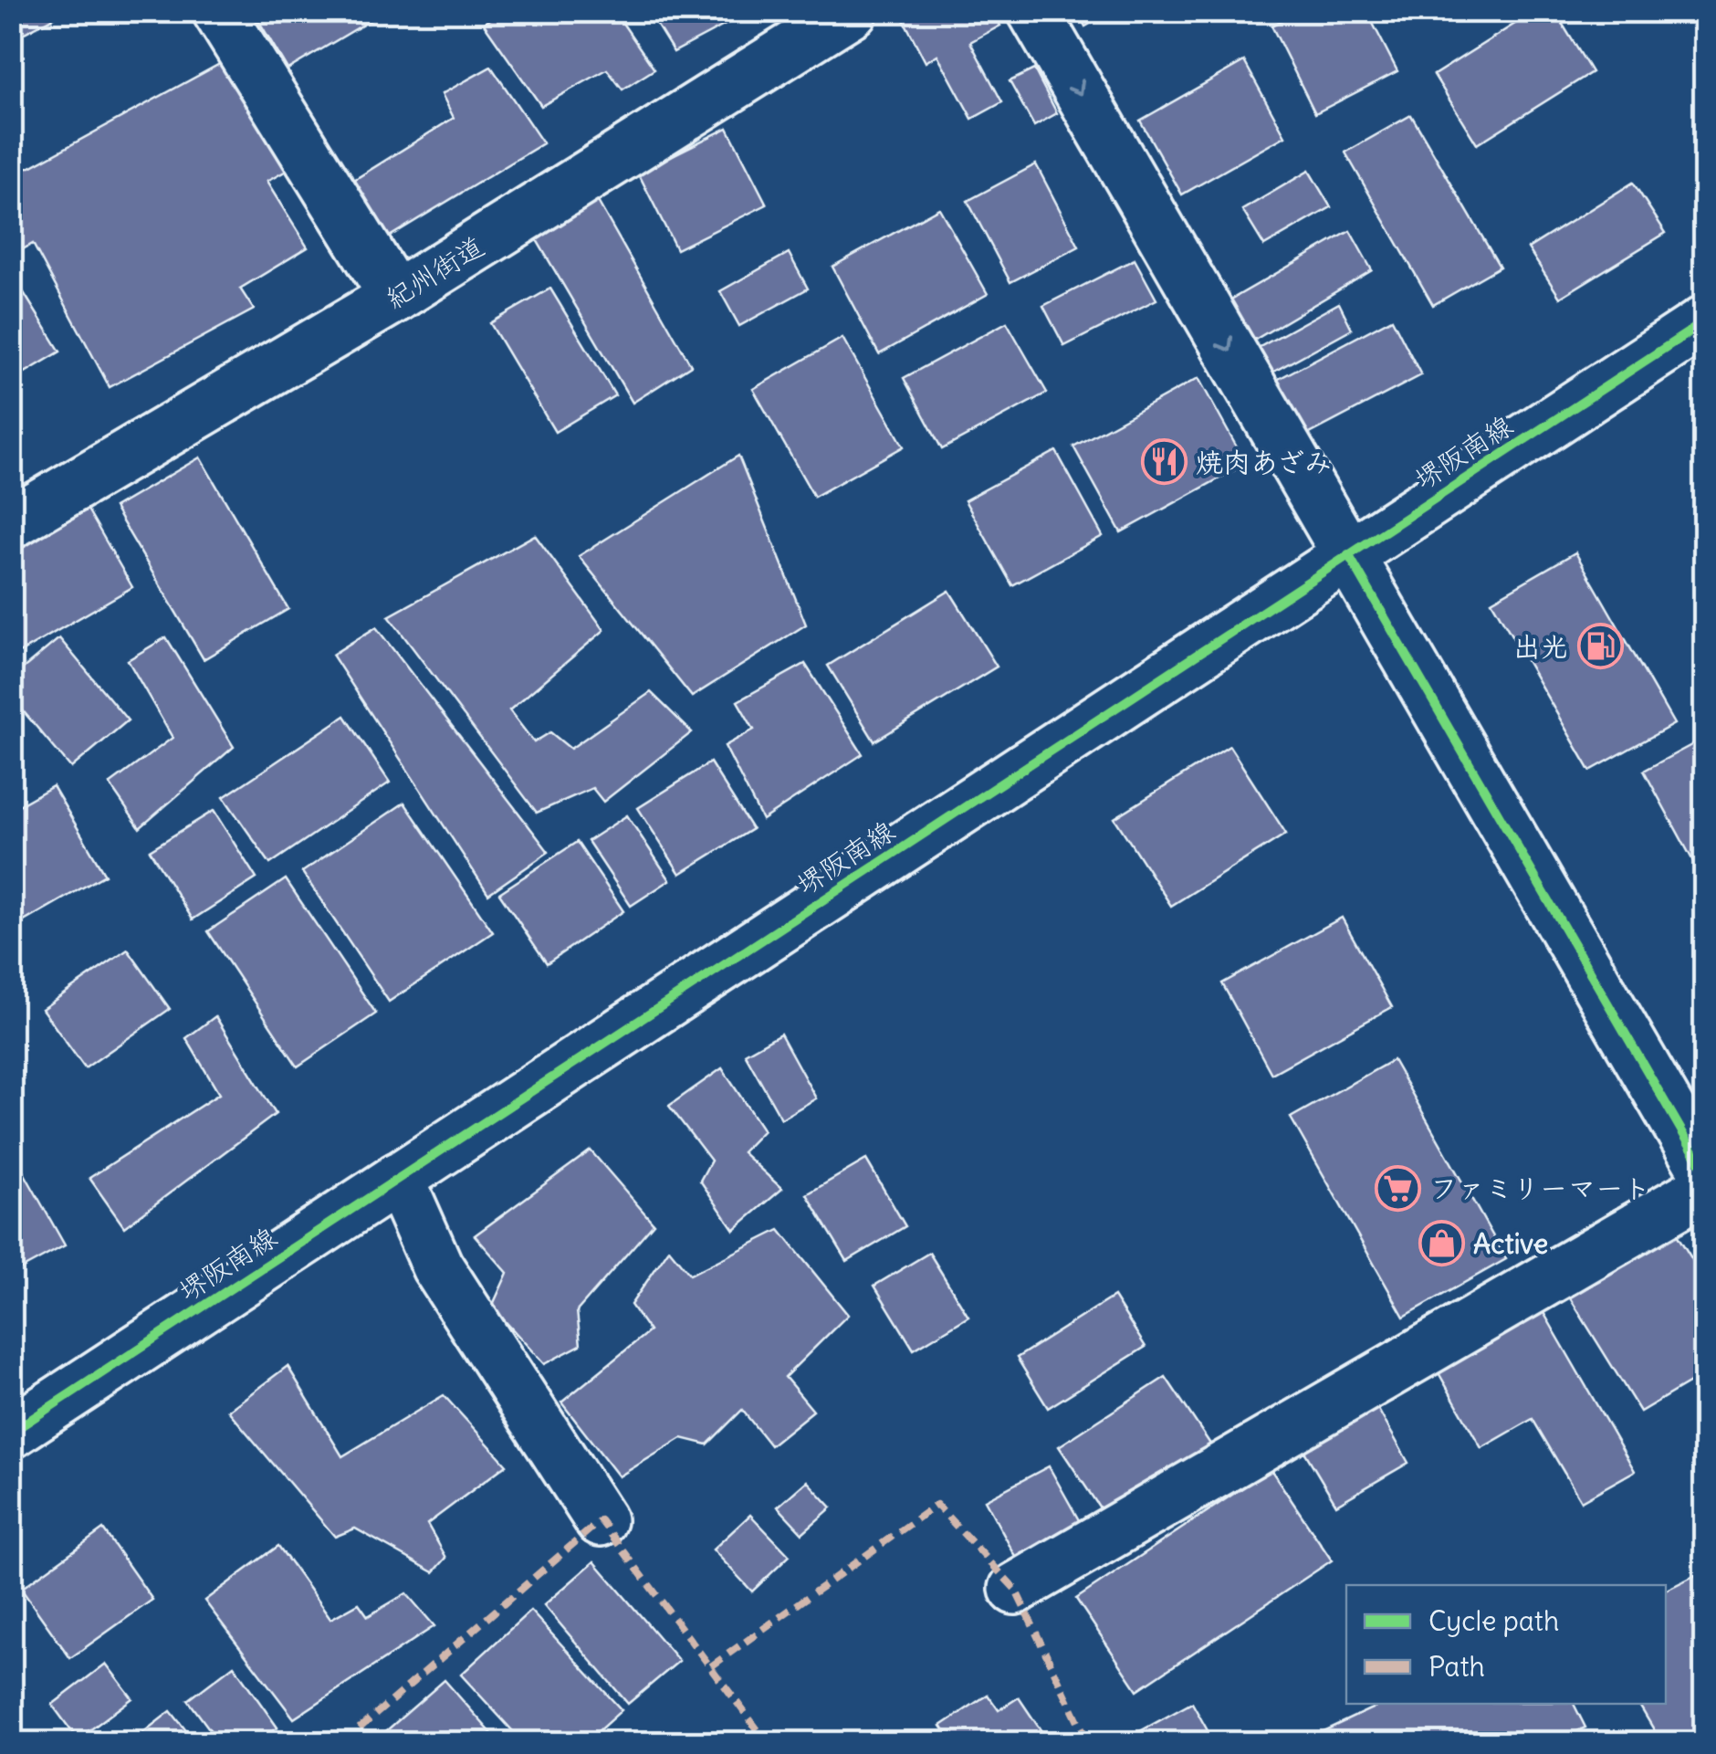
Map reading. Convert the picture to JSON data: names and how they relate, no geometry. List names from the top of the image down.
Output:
{
  "streets": {
    "street": ["紀州街道", "堺阪南線"]
  },
  "places": {
    "restaurant": ["焼肉あざみ"],
    "fuel station": ["出光"],
    "supermarket": ["ファミリーマート"],
    "shop": ["Active"]
  },
  "legend": ["Cycle path", "Path"]
}
